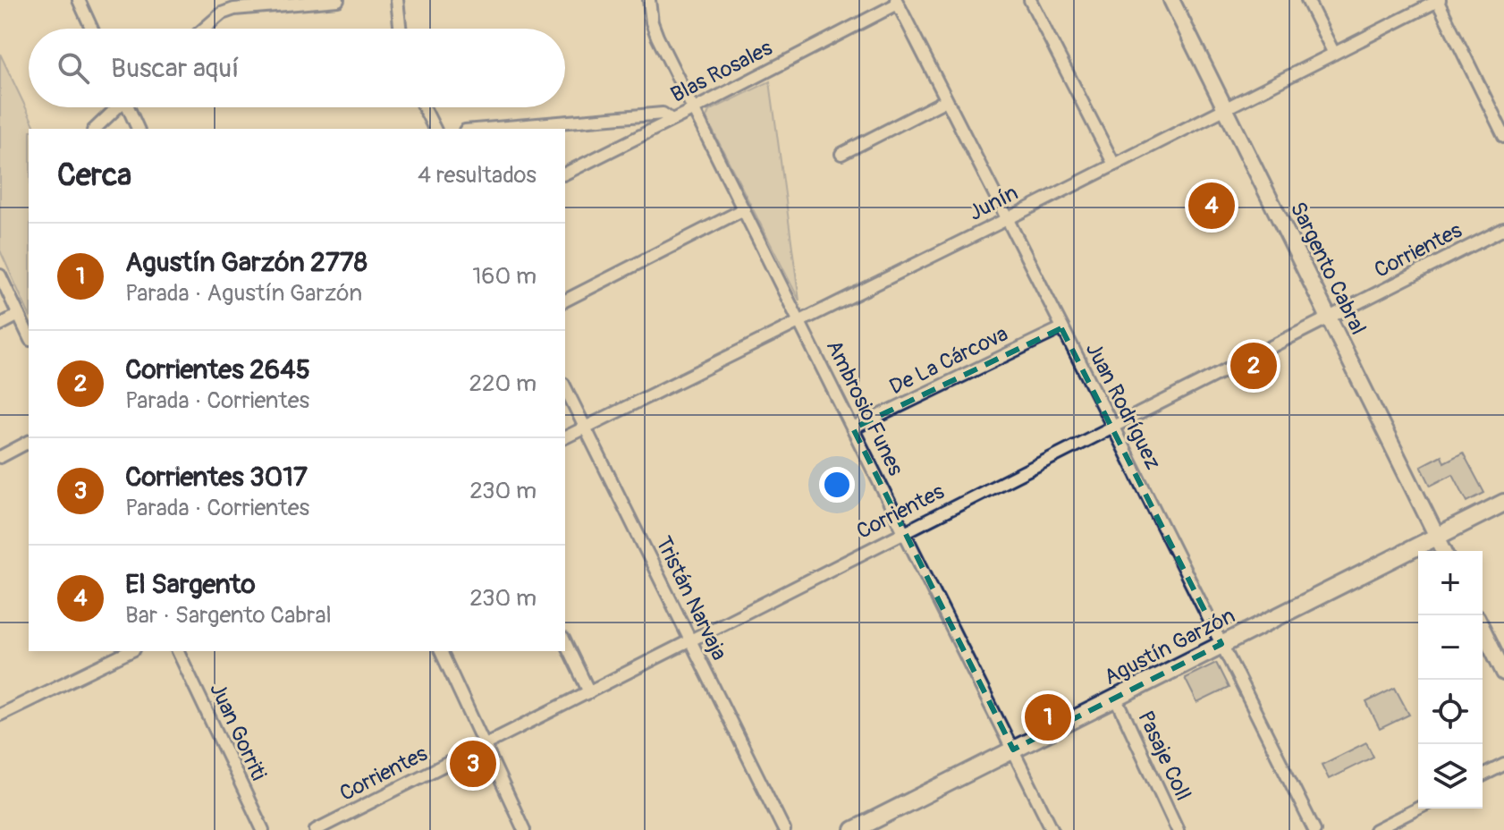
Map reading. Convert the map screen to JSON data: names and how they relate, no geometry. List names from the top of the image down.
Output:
{
  "streets": {
    "main road": ["Agustín Garzón"],
    "street": [
      "Blas Rosales",
      "Junín",
      "Corrientes",
      "Sargento Cabral",
      "De La Cárcova",
      "Juan Rodríguez",
      "Ambrosio Funes",
      "Tristán Narvaja",
      "Juan Gorriti",
      "Pasaje Coll"
    ]
  },
  "crossings": [
    ["Blas Rosales", "Juan Rodríguez"],
    ["Blas Rosales", "Ambrosio Funes"],
    ["Junín", "Sargento Cabral"],
    ["Junín", "Juan Rodríguez"],
    ["Junín", "Ambrosio Funes"],
    ["Junín", "Tristán Narvaja"],
    ["Corrientes", "Sargento Cabral"],
    ["Corrientes", "Juan Rodríguez"],
    ["Corrientes", "Ambrosio Funes"],
    ["Corrientes", "Tristán Narvaja"],
    ["Sargento Cabral", "Agustín Garzón"],
    ["De La Cárcova", "Juan Rodríguez"],
    ["De La Cárcova", "Ambrosio Funes"],
    ["Juan Rodríguez", "Agustín Garzón"],
    ["Ambrosio Funes", "Agustín Garzón"],
    ["Agustín Garzón", "Pasaje Coll"]
  ],
  "page": {
    "search": "Buscar aquí",
    "heading": ["Cerca", "4 resultados"],
    "pins": [
      "4",
      "2",
      "1",
      "3"
    ],
    "list": [
      {
        "mark": "1",
        "name": "Agustín Garzón 2778",
        "note": "Parada · Agustín Garzón",
        "value": "160 m"
      },
      {
        "mark": "2",
        "name": "Corrientes 2645",
        "note": "Parada · Corrientes",
        "value": "220 m"
      },
      {
        "mark": "3",
        "name": "Corrientes 3017",
        "note": "Parada · Corrientes",
        "value": "230 m"
      },
      {
        "mark": "4",
        "name": "El Sargento",
        "note": "Bar · Sargento Cabral",
        "value": "230 m"
      }
    ],
    "map_buttons": ["+", "−"]
  }
}
